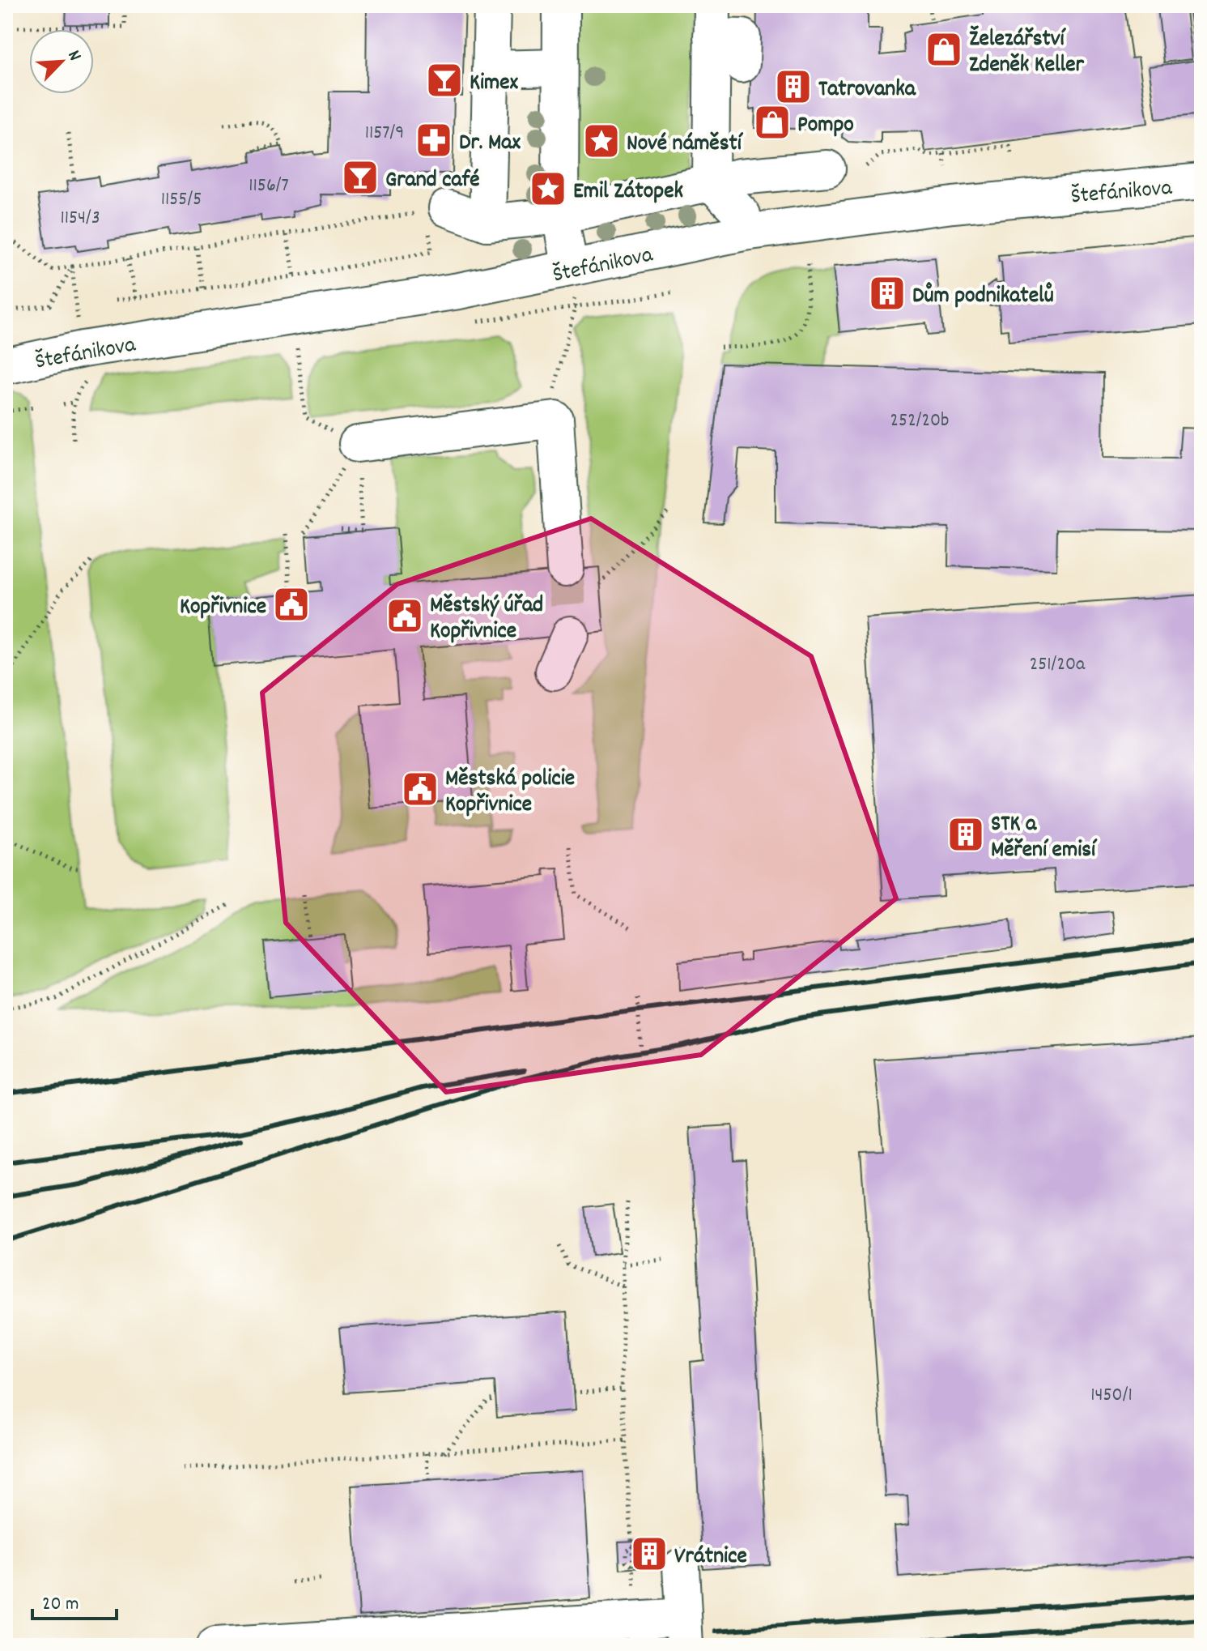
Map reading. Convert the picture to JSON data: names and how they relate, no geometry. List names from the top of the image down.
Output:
{
  "streets": {
    "street": ["Štefánikova"]
  },
  "places": {
    "shop": ["Železářství Zdeněk Keller", "Pompo"],
    "bar": ["Kimex", "Grand café"],
    "building": [
      "Tatrovanka",
      "Dům podnikatelů",
      "STK a Měření emisí",
      "Vrátnice"
    ],
    "pharmacy": ["Dr. Max"],
    "place": ["Nové náměstí", "Emil Zátopek"],
    "public building": ["Kopřivnice", "Městský úřad Kopřivnice", "Městská policie Kopřivnice"]
  },
  "house_numbers": [
    "1157/9",
    "1156/7",
    "1155/5",
    "1154/3",
    "252/20b",
    "251/20a",
    "1450/1"
  ],
  "scale_bar": "20 m",
  "north": "top right"
}
